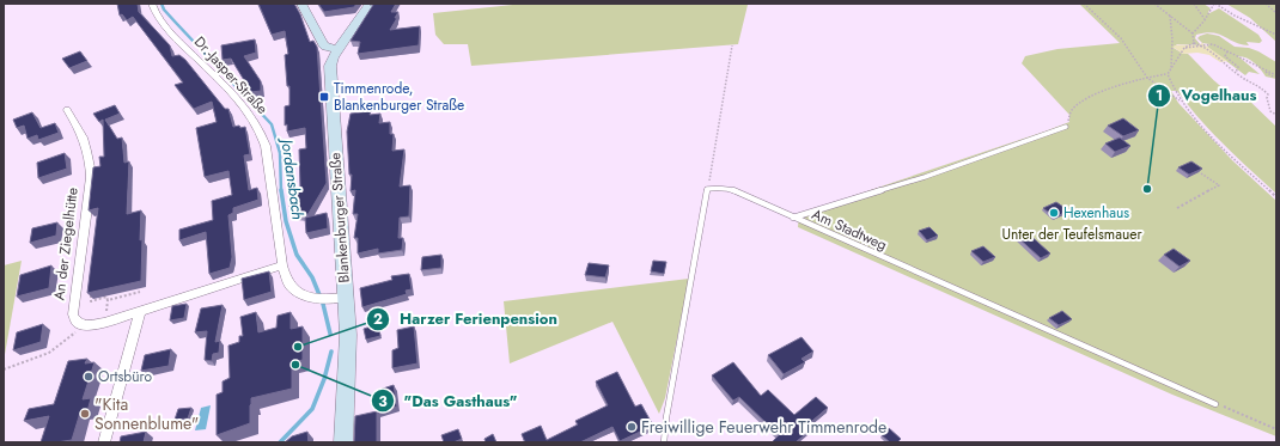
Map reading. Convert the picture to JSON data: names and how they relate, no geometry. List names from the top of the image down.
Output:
{
  "streets": {
    "main road": ["Blankenburger Straße"],
    "street": ["Dr.-Jasper-Straße", "An der Ziegelhütte"],
    "lane": ["Am Stadtweg"]
  },
  "crossings": [
    ["Dr.-Jasper-Straße", "Blankenburger Straße"]
  ],
  "water": ["Jordansbach"],
  "parks": ["Unter der Teufelsmauer"],
  "places": {
    "transit": ["Timmenrode, Blankenburger Straße"],
    "other": [
      "Vogelhaus",
      "Hexenhaus",
      "Harzer Ferienpension",
      "\"Das Gasthaus\"",
      "Ortsbüro",
      "\"Kita Sonnenblume\"",
      "Freiwillige Feuerwehr Timmenrode"
    ]
  }
}
